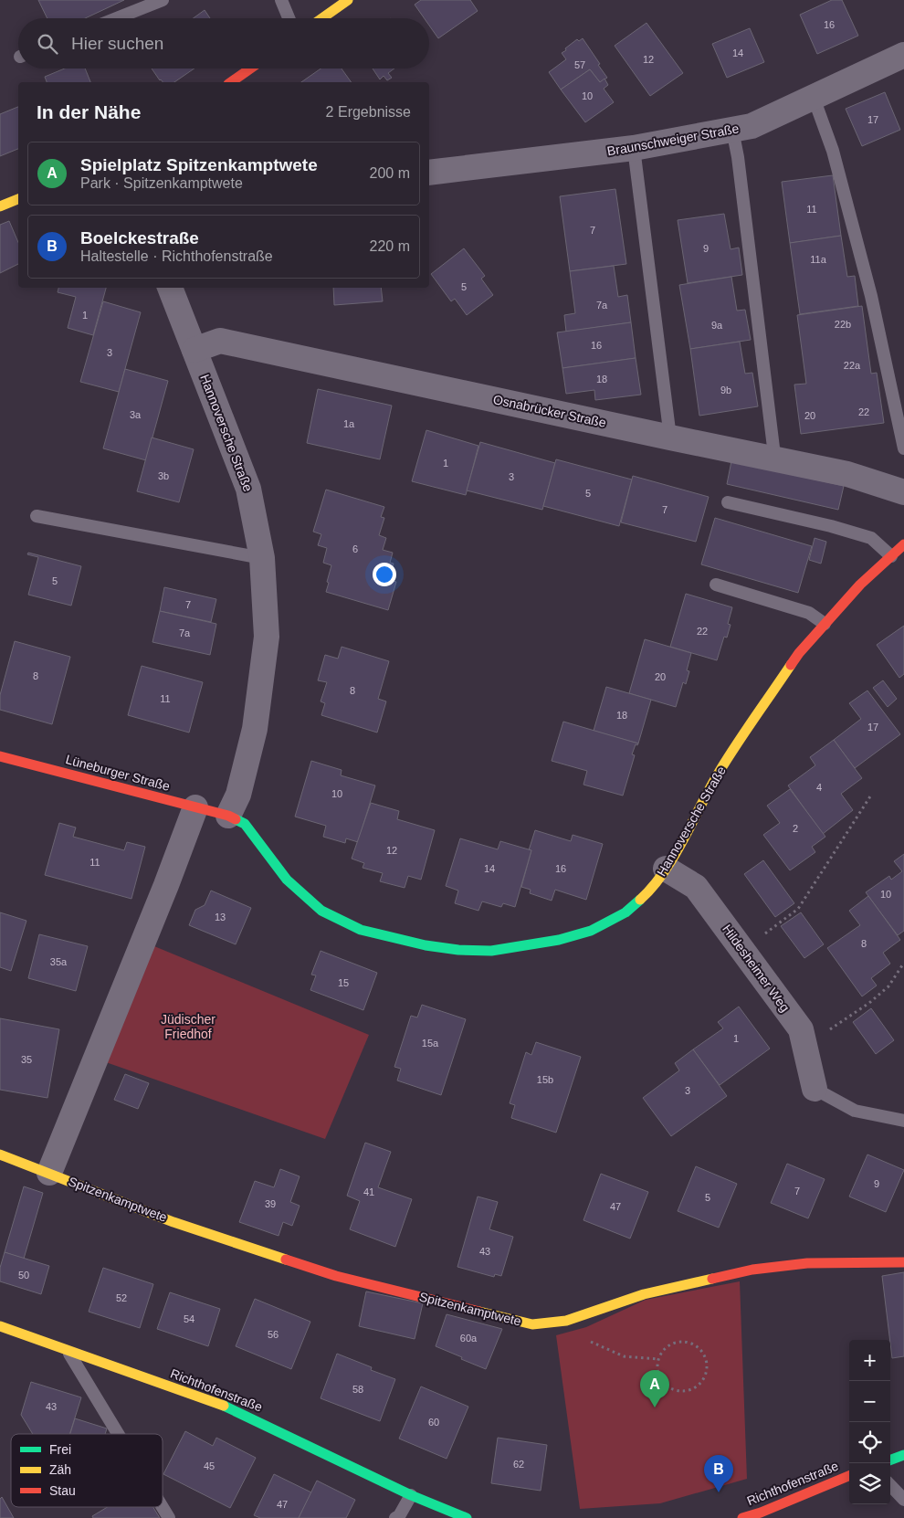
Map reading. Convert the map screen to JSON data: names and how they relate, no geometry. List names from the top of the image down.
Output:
{
  "streets": {
    "street": [
      "Braunschweiger Straße",
      "Osnabrücker Straße",
      "Hannoversche Straße",
      "Lüneburger Straße",
      "Hildesheimer Weg",
      "Spitzenkamptwete",
      "Richthofenstraße"
    ]
  },
  "crossings": [
    ["Osnabrücker Straße", "Hannoversche Straße"],
    ["Hannoversche Straße", "Lüneburger Straße"],
    ["Hannoversche Straße", "Hildesheimer Weg"]
  ],
  "parks": ["Jüdischer Friedhof"],
  "house_numbers": [
    "16",
    "14",
    "12",
    "57",
    "10",
    "17",
    "11",
    "7",
    "9",
    "11a",
    "5",
    "7a",
    "1",
    "22b",
    "9a",
    "16",
    "3",
    "22a",
    "18",
    "9b",
    "22",
    "3a",
    "20",
    "1a",
    "1",
    "3b",
    "3",
    "5",
    "7",
    "6",
    "5",
    "7",
    "22",
    "7a",
    "8",
    "20",
    "8",
    "11",
    "18",
    "17",
    "4",
    "10",
    "2",
    "12",
    "11",
    "14",
    "16",
    "10",
    "13",
    "8",
    "35a",
    "15",
    "1",
    "15a",
    "35",
    "15b",
    "3",
    "9",
    "7",
    "41",
    "5",
    "39",
    "47",
    "43",
    "50",
    "52",
    "54",
    "56",
    "60a",
    "58",
    "43",
    "60",
    "62",
    "45",
    "47"
  ],
  "legend": ["Frei", "Zäh", "Stau"],
  "page": {
    "search": "Hier suchen",
    "heading": ["In der Nähe", "2 Ergebnisse"],
    "list": [
      {
        "mark": "A",
        "name": "Spielplatz Spitzenkamptwete",
        "note": "Park · Spitzenkamptwete",
        "value": "200 m"
      },
      {
        "mark": "B",
        "name": "Boelckestraße",
        "note": "Haltestelle · Richthofenstraße",
        "value": "220 m"
      }
    ],
    "map_buttons": ["+", "−"],
    "pins": ["A", "B"]
  }
}
